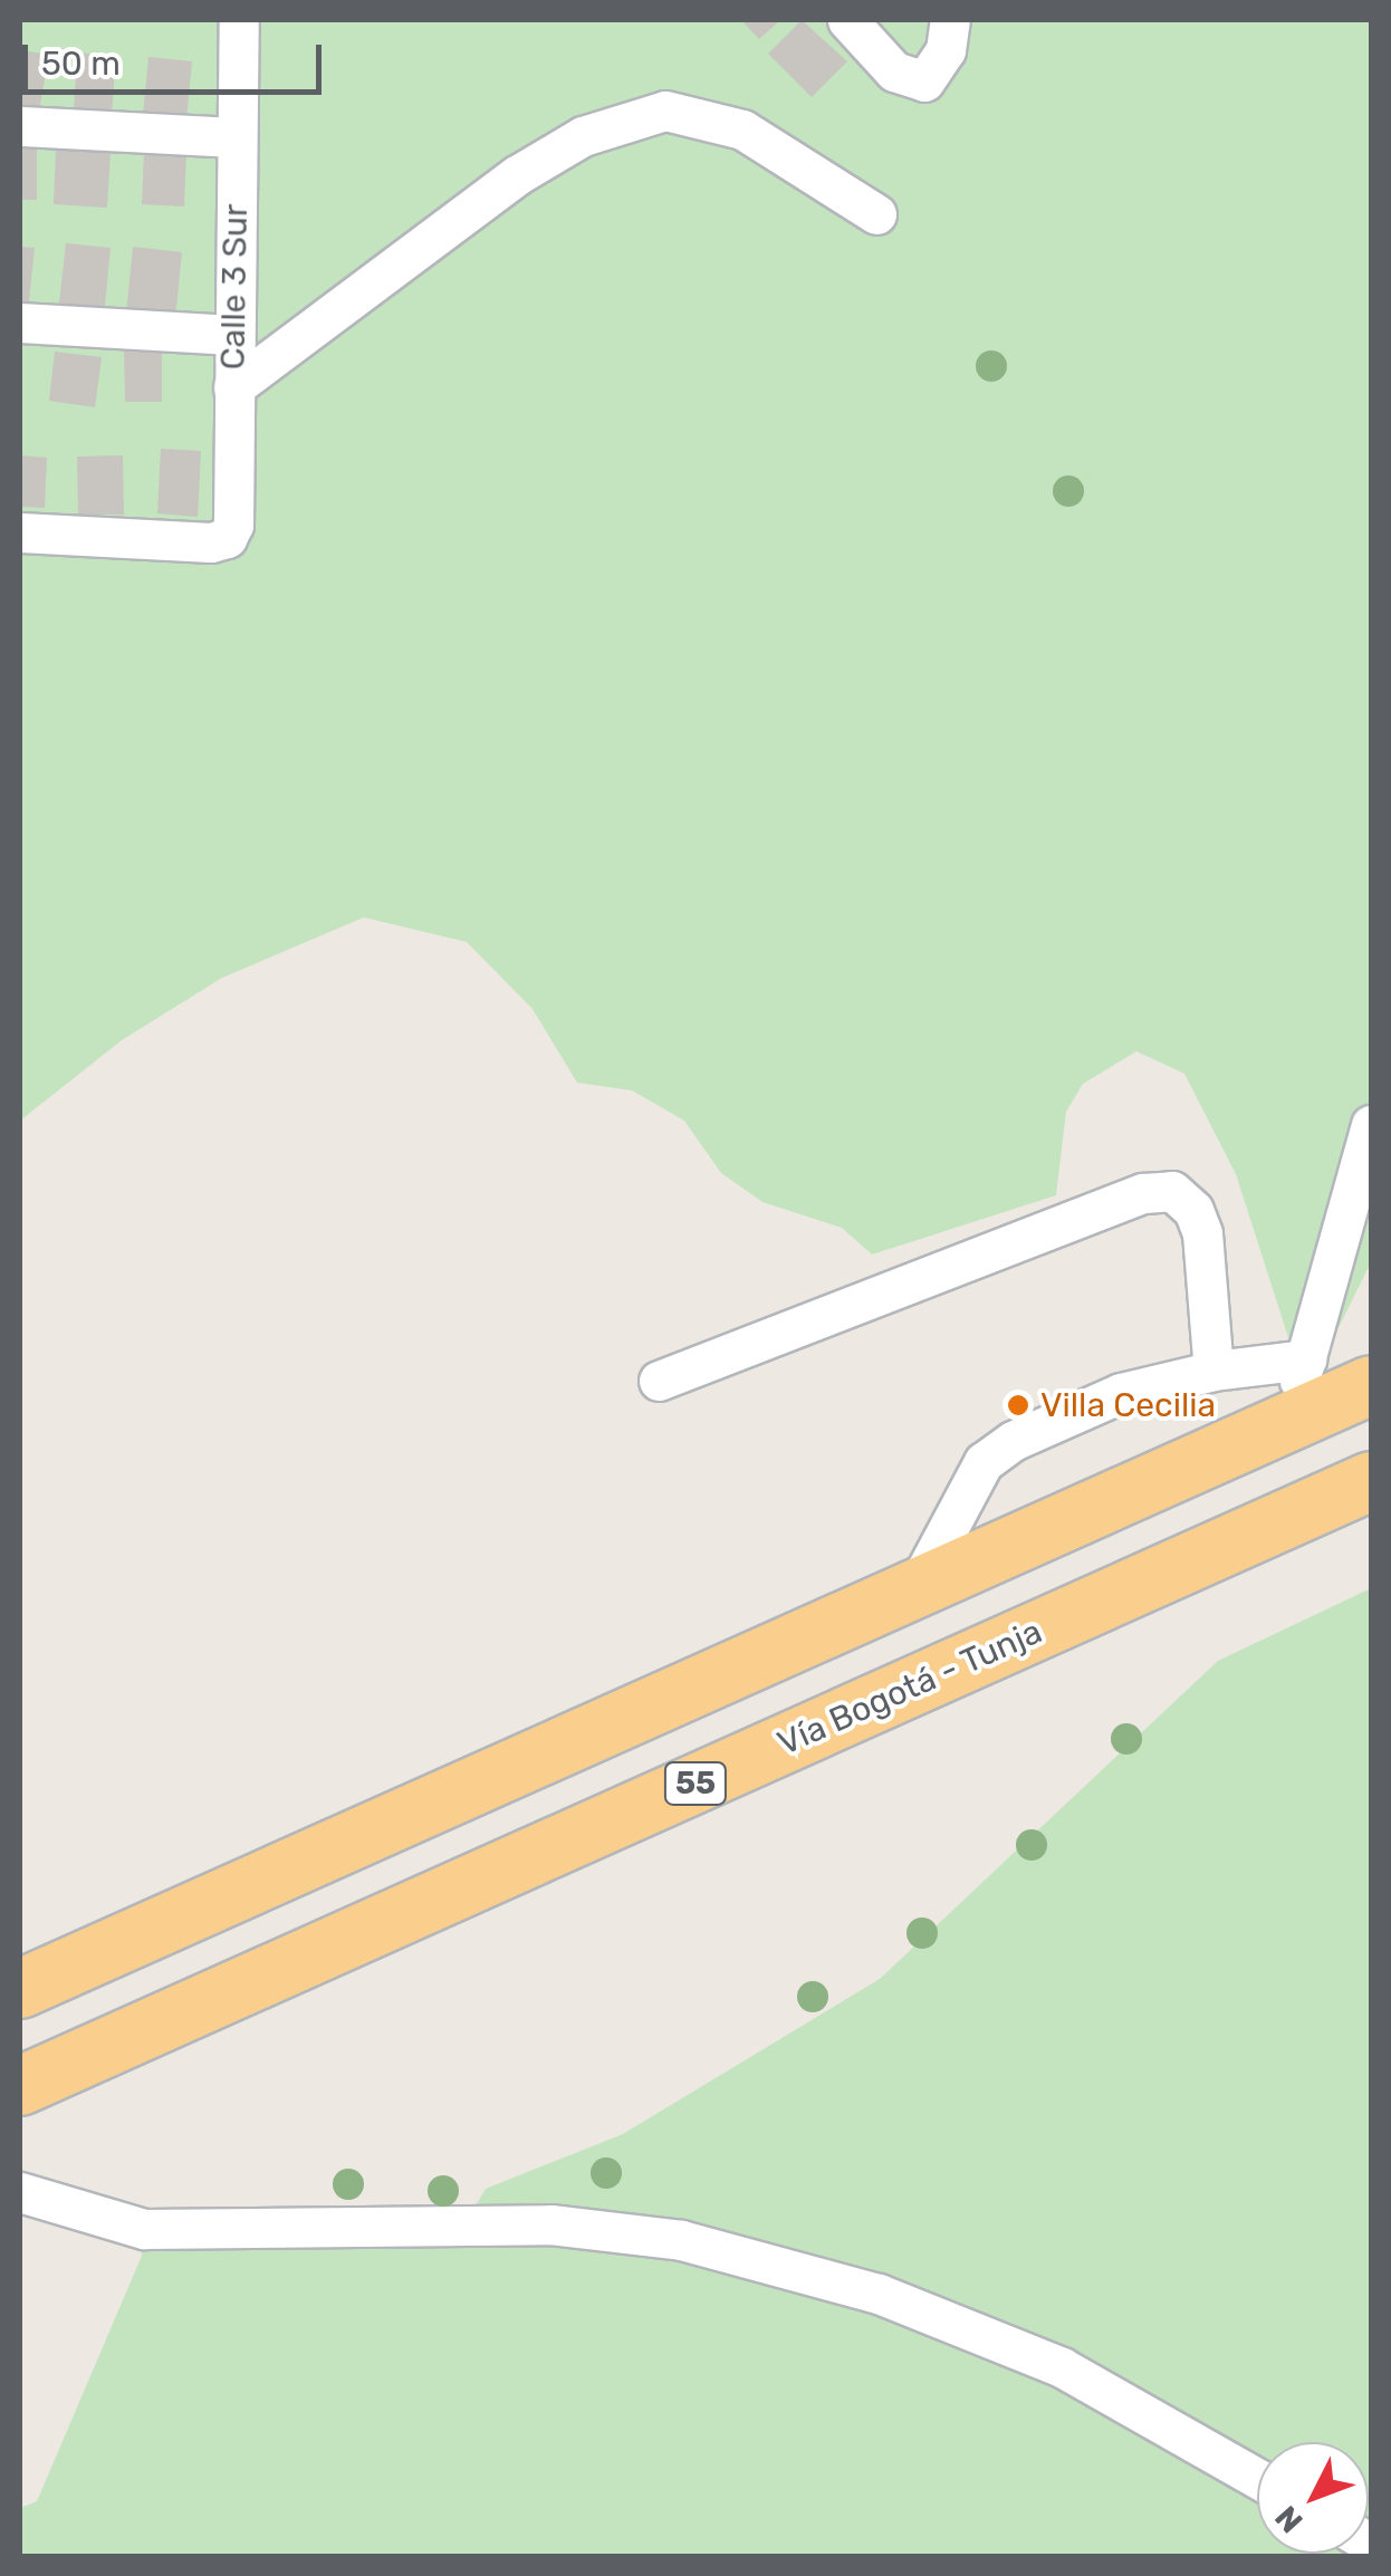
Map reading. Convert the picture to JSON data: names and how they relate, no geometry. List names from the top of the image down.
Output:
{
  "streets": {
    "highway": ["Vía Bogotá - Tunja", "55"],
    "street": ["Calle 3 Sur"]
  },
  "places": ["Villa Cecilia"],
  "scale_bar": "50 m",
  "north": "bottom left"
}
